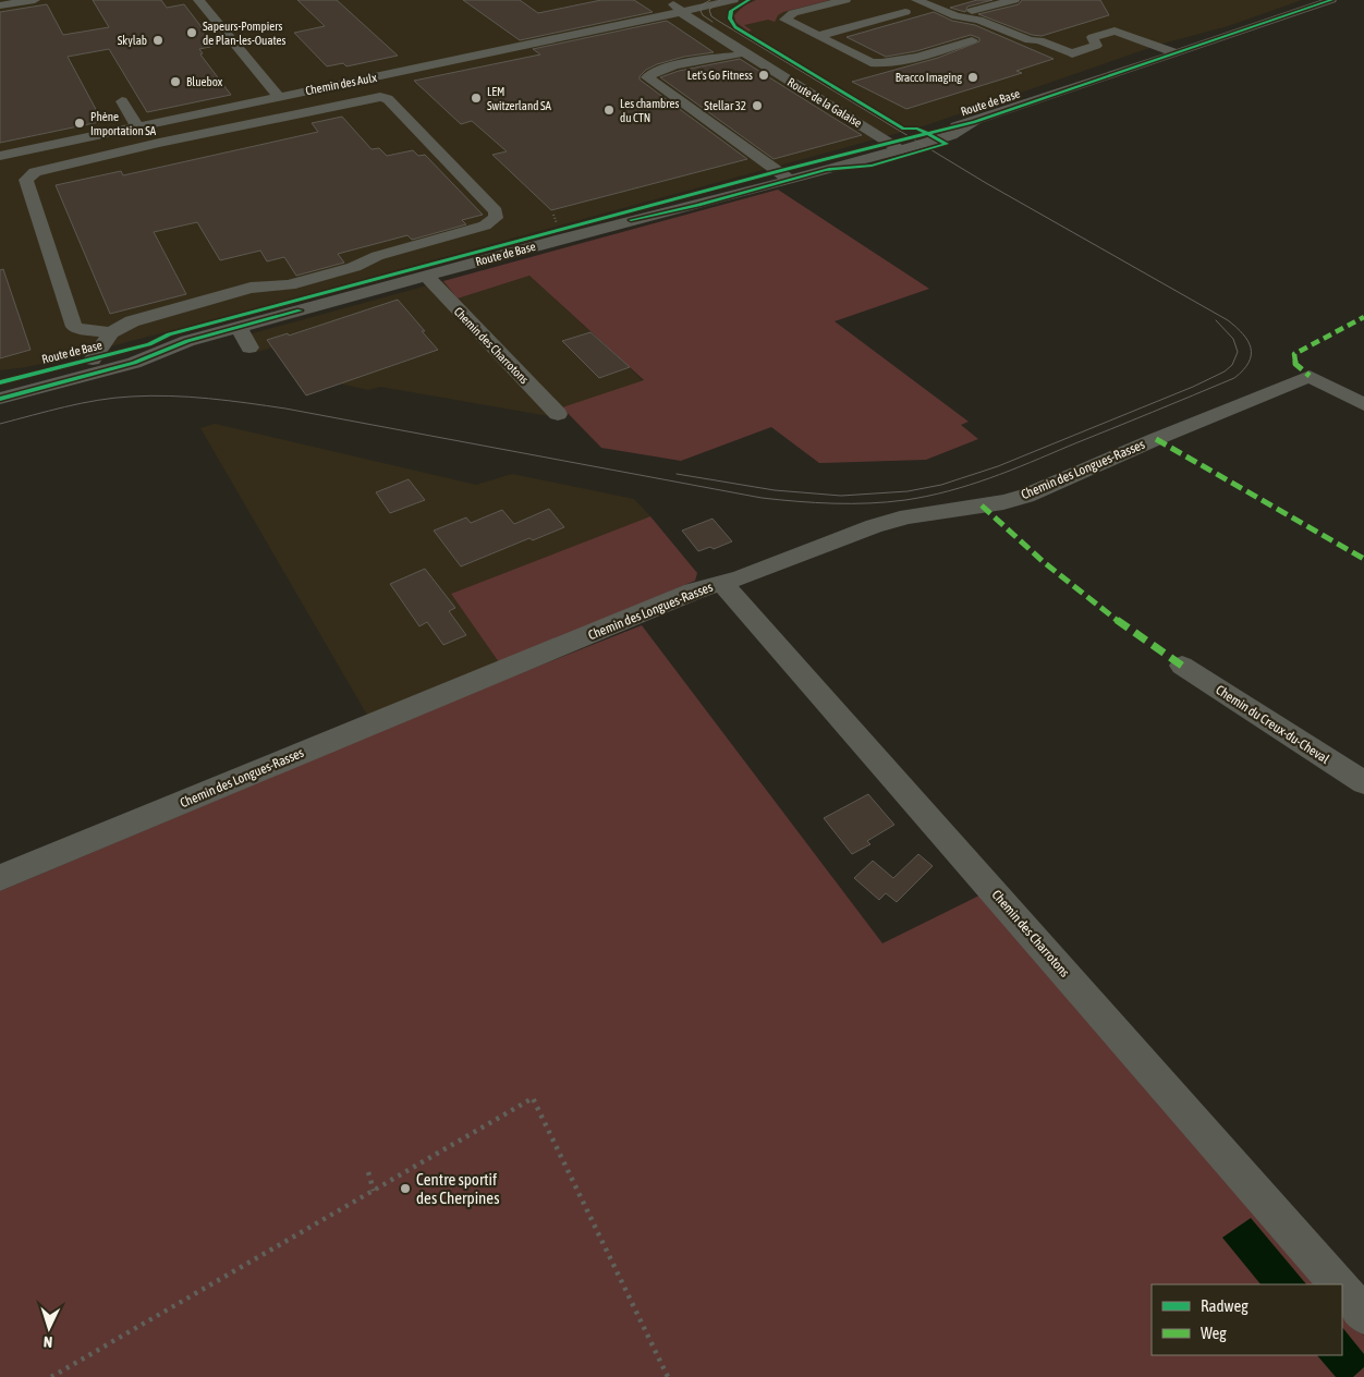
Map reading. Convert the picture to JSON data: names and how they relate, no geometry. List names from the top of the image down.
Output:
{
  "streets": {
    "street": [
      "Chemin des Aulx",
      "Route de la Galaise",
      "Route de Base",
      "Chemin des Charrotons",
      "Chemin des Longues-Rasses",
      "Chemin du Creux-du-Cheval"
    ]
  },
  "crossings": [
    ["Chemin des Aulx", "Route de la Galaise"],
    ["Route de la Galaise", "Route de Base"],
    ["Route de Base", "Chemin des Charrotons"],
    ["Chemin des Charrotons", "Chemin des Longues-Rasses"]
  ],
  "places": [
    "Sapeurs-Pompiers de Plan-les-Ouates",
    "Skylab",
    "Let's Go Fitness",
    "Bracco Imaging",
    "Bluebox",
    "LEM Switzerland SA",
    "Stellar 32",
    "Les chambres du CTN",
    "Phène Importation SA",
    "Centre sportif des Cherpines"
  ],
  "legend": ["Radweg", "Weg"],
  "north": "bottom"
}
